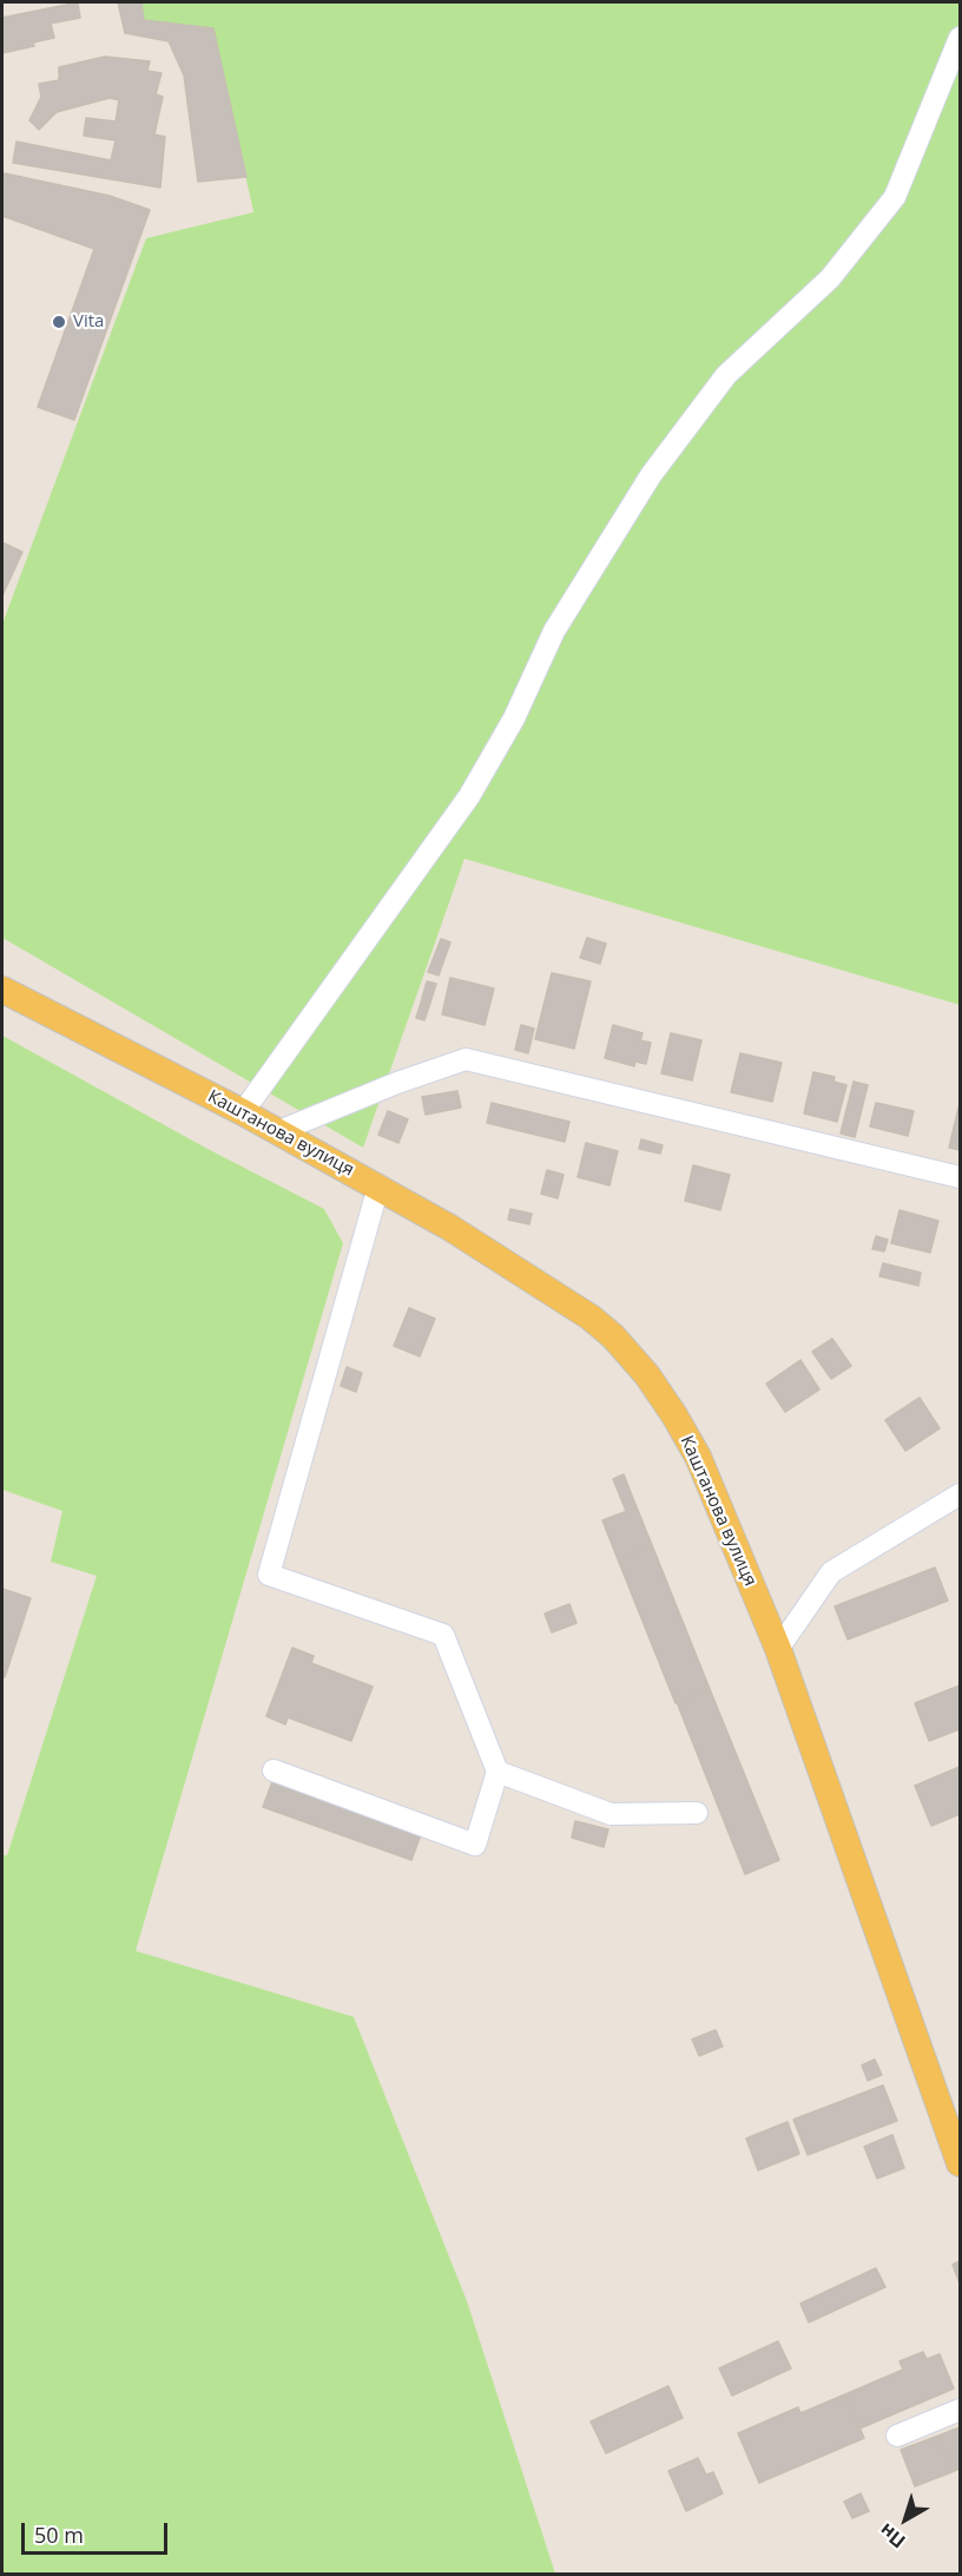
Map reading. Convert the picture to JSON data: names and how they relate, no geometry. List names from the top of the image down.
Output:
{
  "streets": {
    "main road": ["Каштанова вулиця"]
  },
  "places": ["Vita"],
  "scale_bar": "50 m",
  "north": "bottom left"
}
